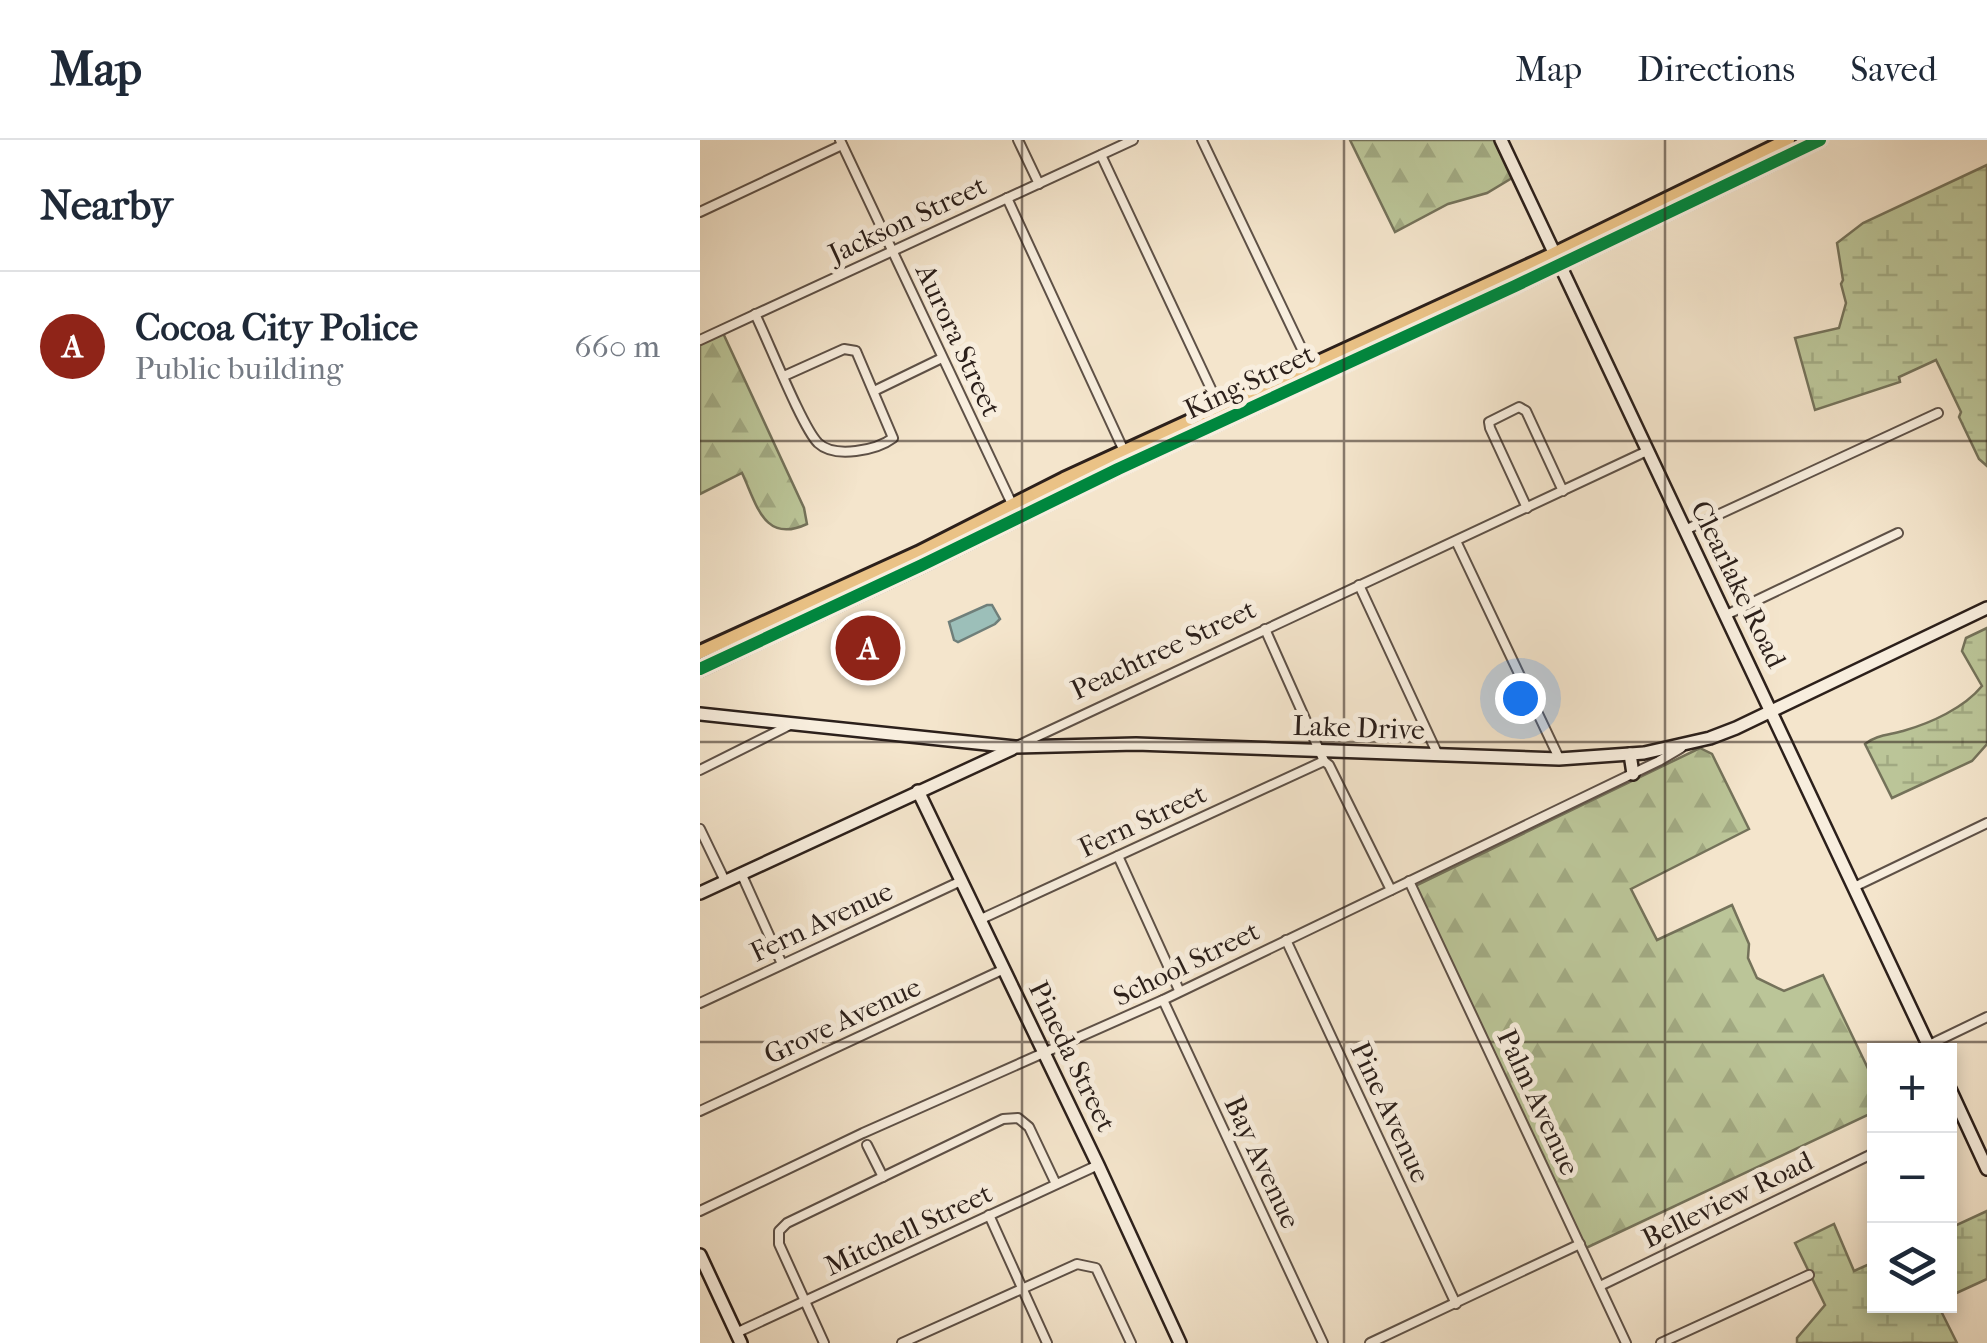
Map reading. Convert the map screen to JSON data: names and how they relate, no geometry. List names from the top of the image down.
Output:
{
  "streets": {
    "main road": ["King Street"],
    "street": [
      "Jackson Street",
      "Aurora Street",
      "Clearlake Road",
      "Peachtree Street",
      "Lake Drive",
      "Fern Street",
      "Fern Avenue",
      "School Street",
      "Grove Avenue",
      "Pineda Street",
      "Palm Avenue",
      "Pine Avenue",
      "Bay Avenue",
      "Belleview Road",
      "Mitchell Street"
    ]
  },
  "crossings": [
    ["Jackson Street", "Aurora Street"],
    ["Aurora Street", "King Street"],
    ["King Street", "Clearlake Road"],
    ["Clearlake Road", "Peachtree Street"],
    ["Clearlake Road", "Lake Drive"],
    ["Peachtree Street", "Lake Drive"],
    ["Peachtree Street", "Pineda Street"],
    ["Lake Drive", "Fern Street"],
    ["Lake Drive", "School Street"],
    ["Fern Street", "Pineda Street"],
    ["Fern Avenue", "Pineda Street"],
    ["School Street", "Pineda Street"],
    ["School Street", "Palm Avenue"],
    ["School Street", "Pine Avenue"],
    ["School Street", "Bay Avenue"],
    ["Grove Avenue", "Pineda Street"],
    ["Pineda Street", "Mitchell Street"],
    ["Palm Avenue", "Belleview Road"]
  ],
  "page": {
    "header": "Map",
    "nav": ["Map", "Directions", "Saved"],
    "heading": "Nearby",
    "list": [
      {
        "mark": "A",
        "name": "Cocoa City Police",
        "note": "Public building",
        "value": "660 m"
      }
    ],
    "pins": "A",
    "map_buttons": ["+", "−"]
  }
}
